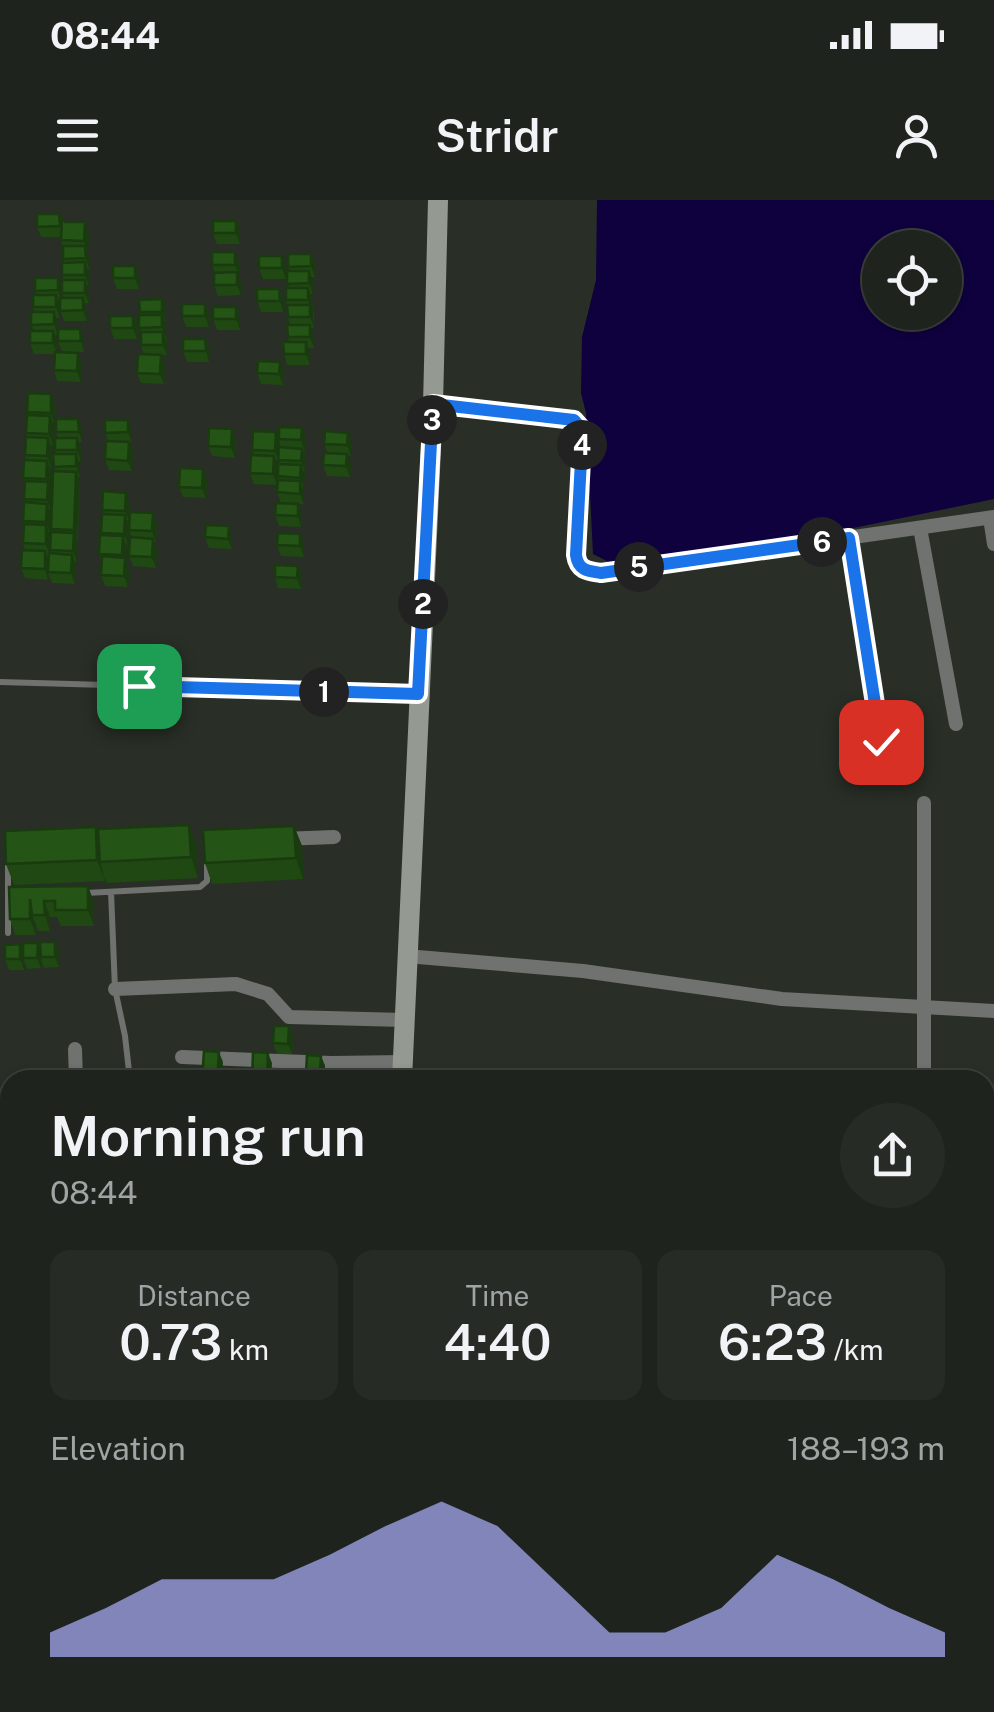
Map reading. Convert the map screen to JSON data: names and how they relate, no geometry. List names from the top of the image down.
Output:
{
  "page": {
    "status": "08:44",
    "header": "Stridr",
    "pins": [
      "3",
      "4",
      "6",
      "5",
      "2",
      "1"
    ],
    "heading": ["Morning run", "08:44"],
    "stats": [
      ["Distance", "0.73 km"],
      ["Time", "4:40"],
      ["Pace", "6:23 /km"]
    ],
    "chart": ["Elevation", "188–193 m"]
  }
}
